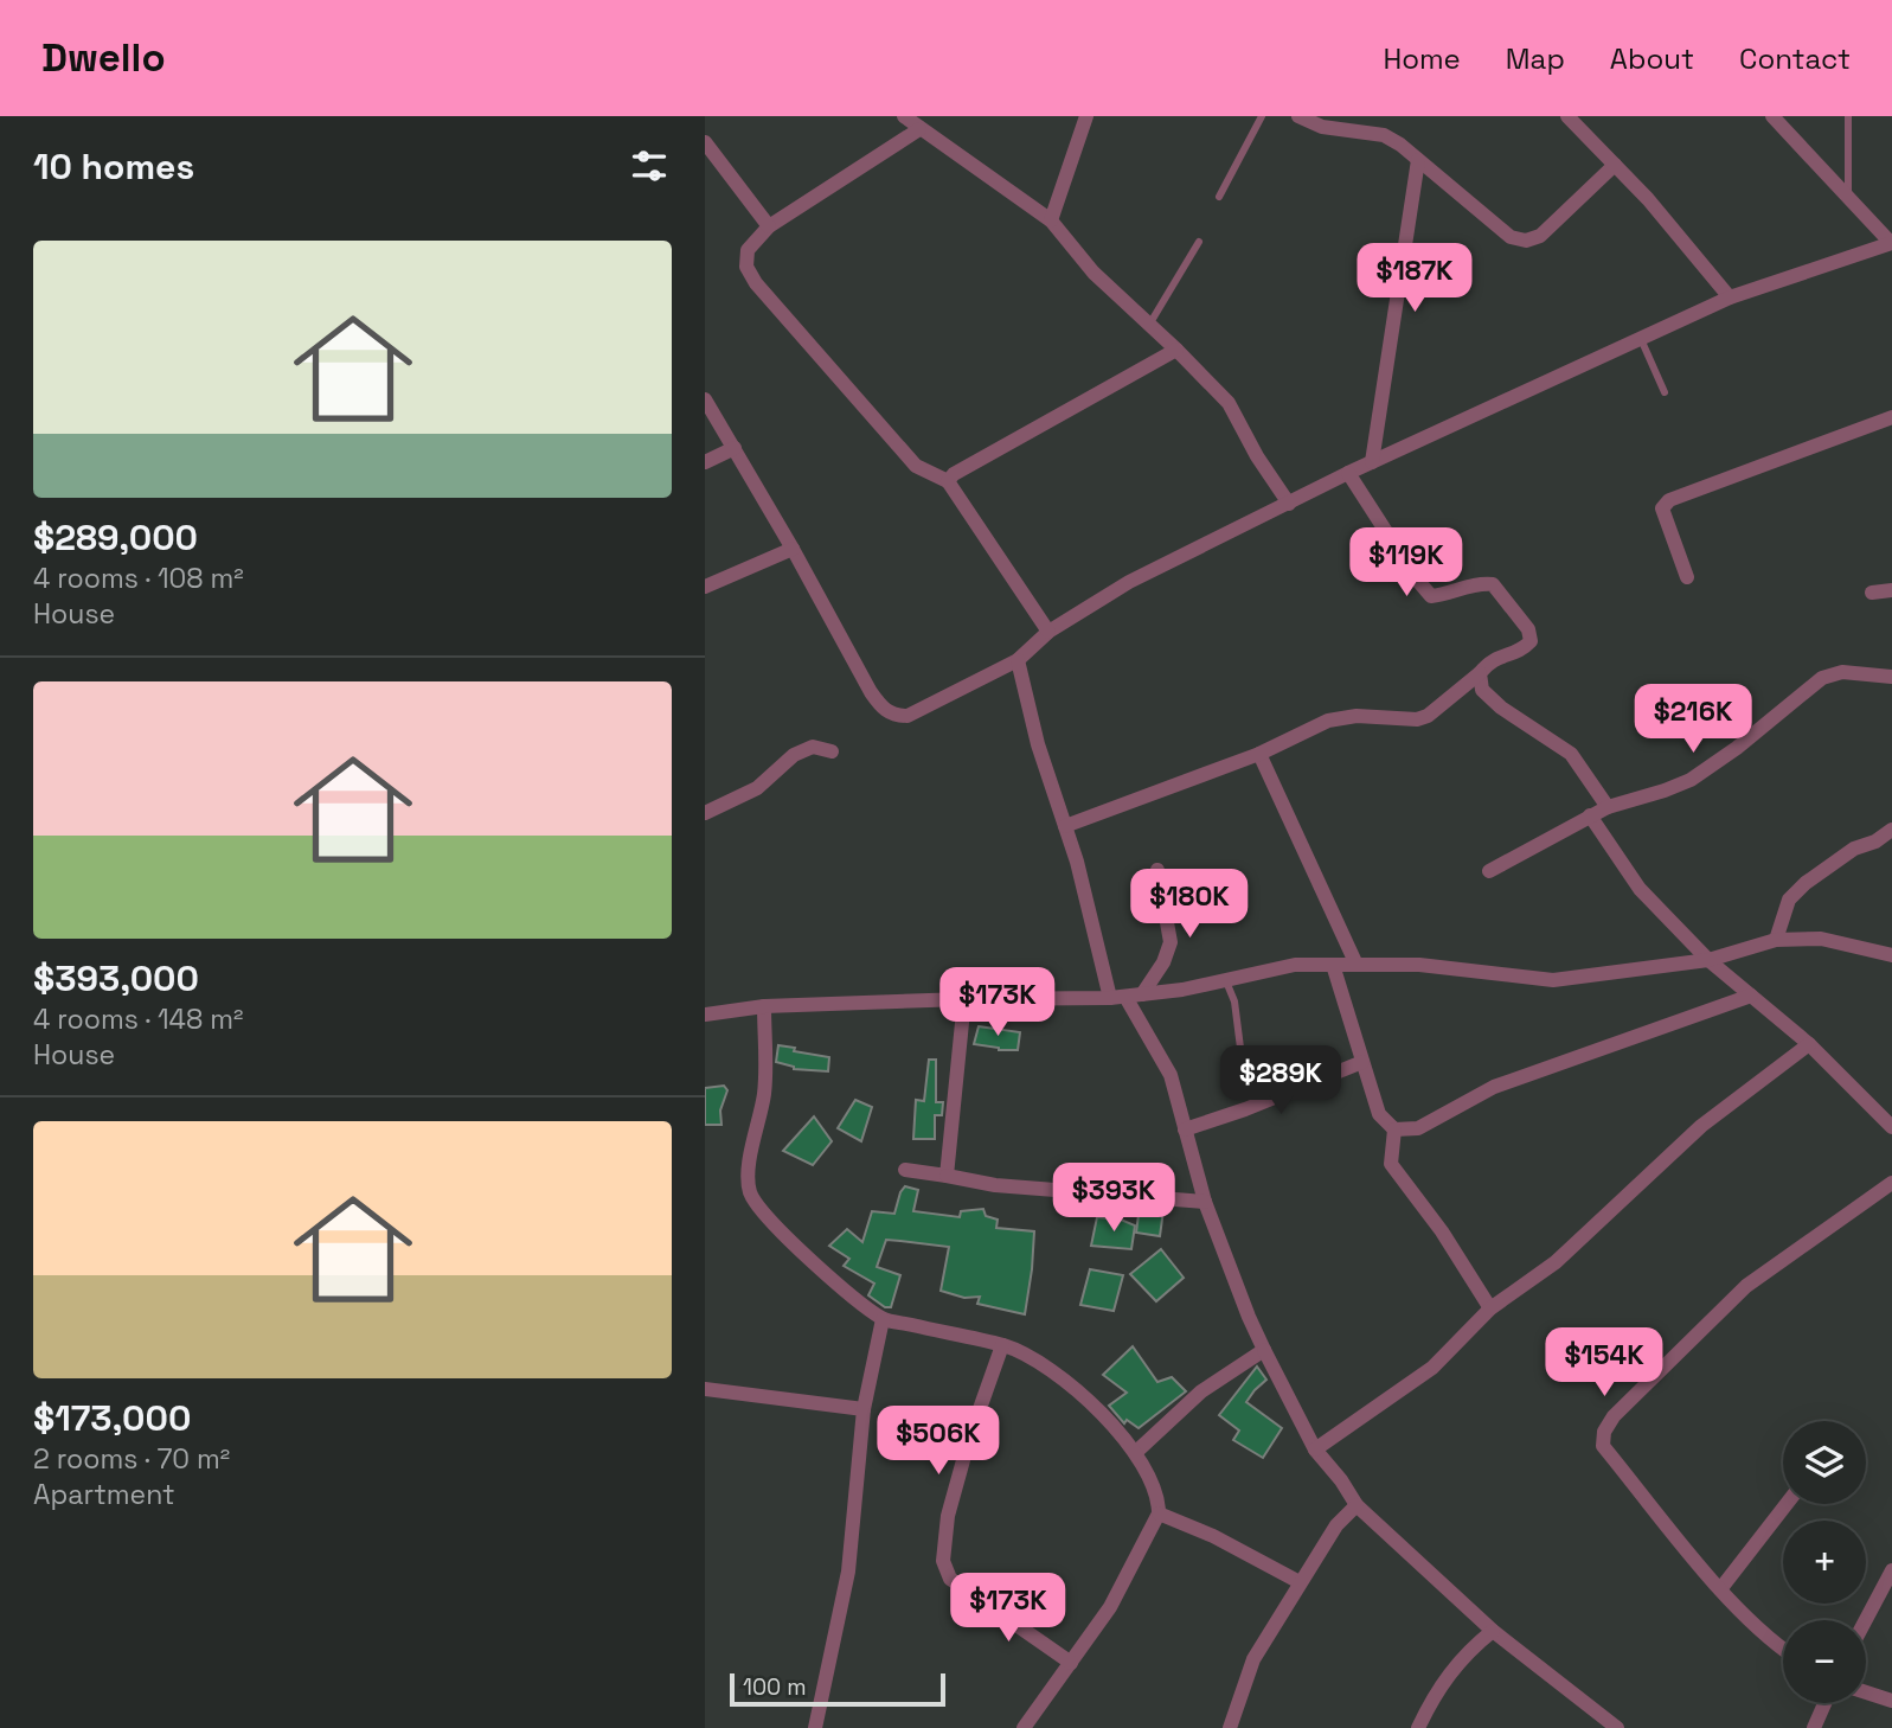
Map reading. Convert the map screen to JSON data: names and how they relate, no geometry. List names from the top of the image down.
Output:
{
  "scale_bar": "100 m",
  "page": {
    "header": "Dwello",
    "nav": [
      "Home",
      "Map",
      "About",
      "Contact"
    ],
    "heading": "10 homes",
    "list": [
      {
        "name": "$289,000",
        "note": "4 rooms · 108 m² · House"
      },
      {
        "name": "$393,000",
        "note": "4 rooms · 148 m² · House"
      },
      {
        "name": "$173,000",
        "note": "2 rooms · 70 m² · Apartment"
      }
    ],
    "price": [
      "$187K",
      "$119K",
      "$216K",
      "$180K",
      "$173K",
      "$289K",
      "$393K",
      "$154K",
      "$506K",
      "$173K"
    ],
    "map_buttons": ["+", "−"],
    "scale": "100 m"
  }
}
